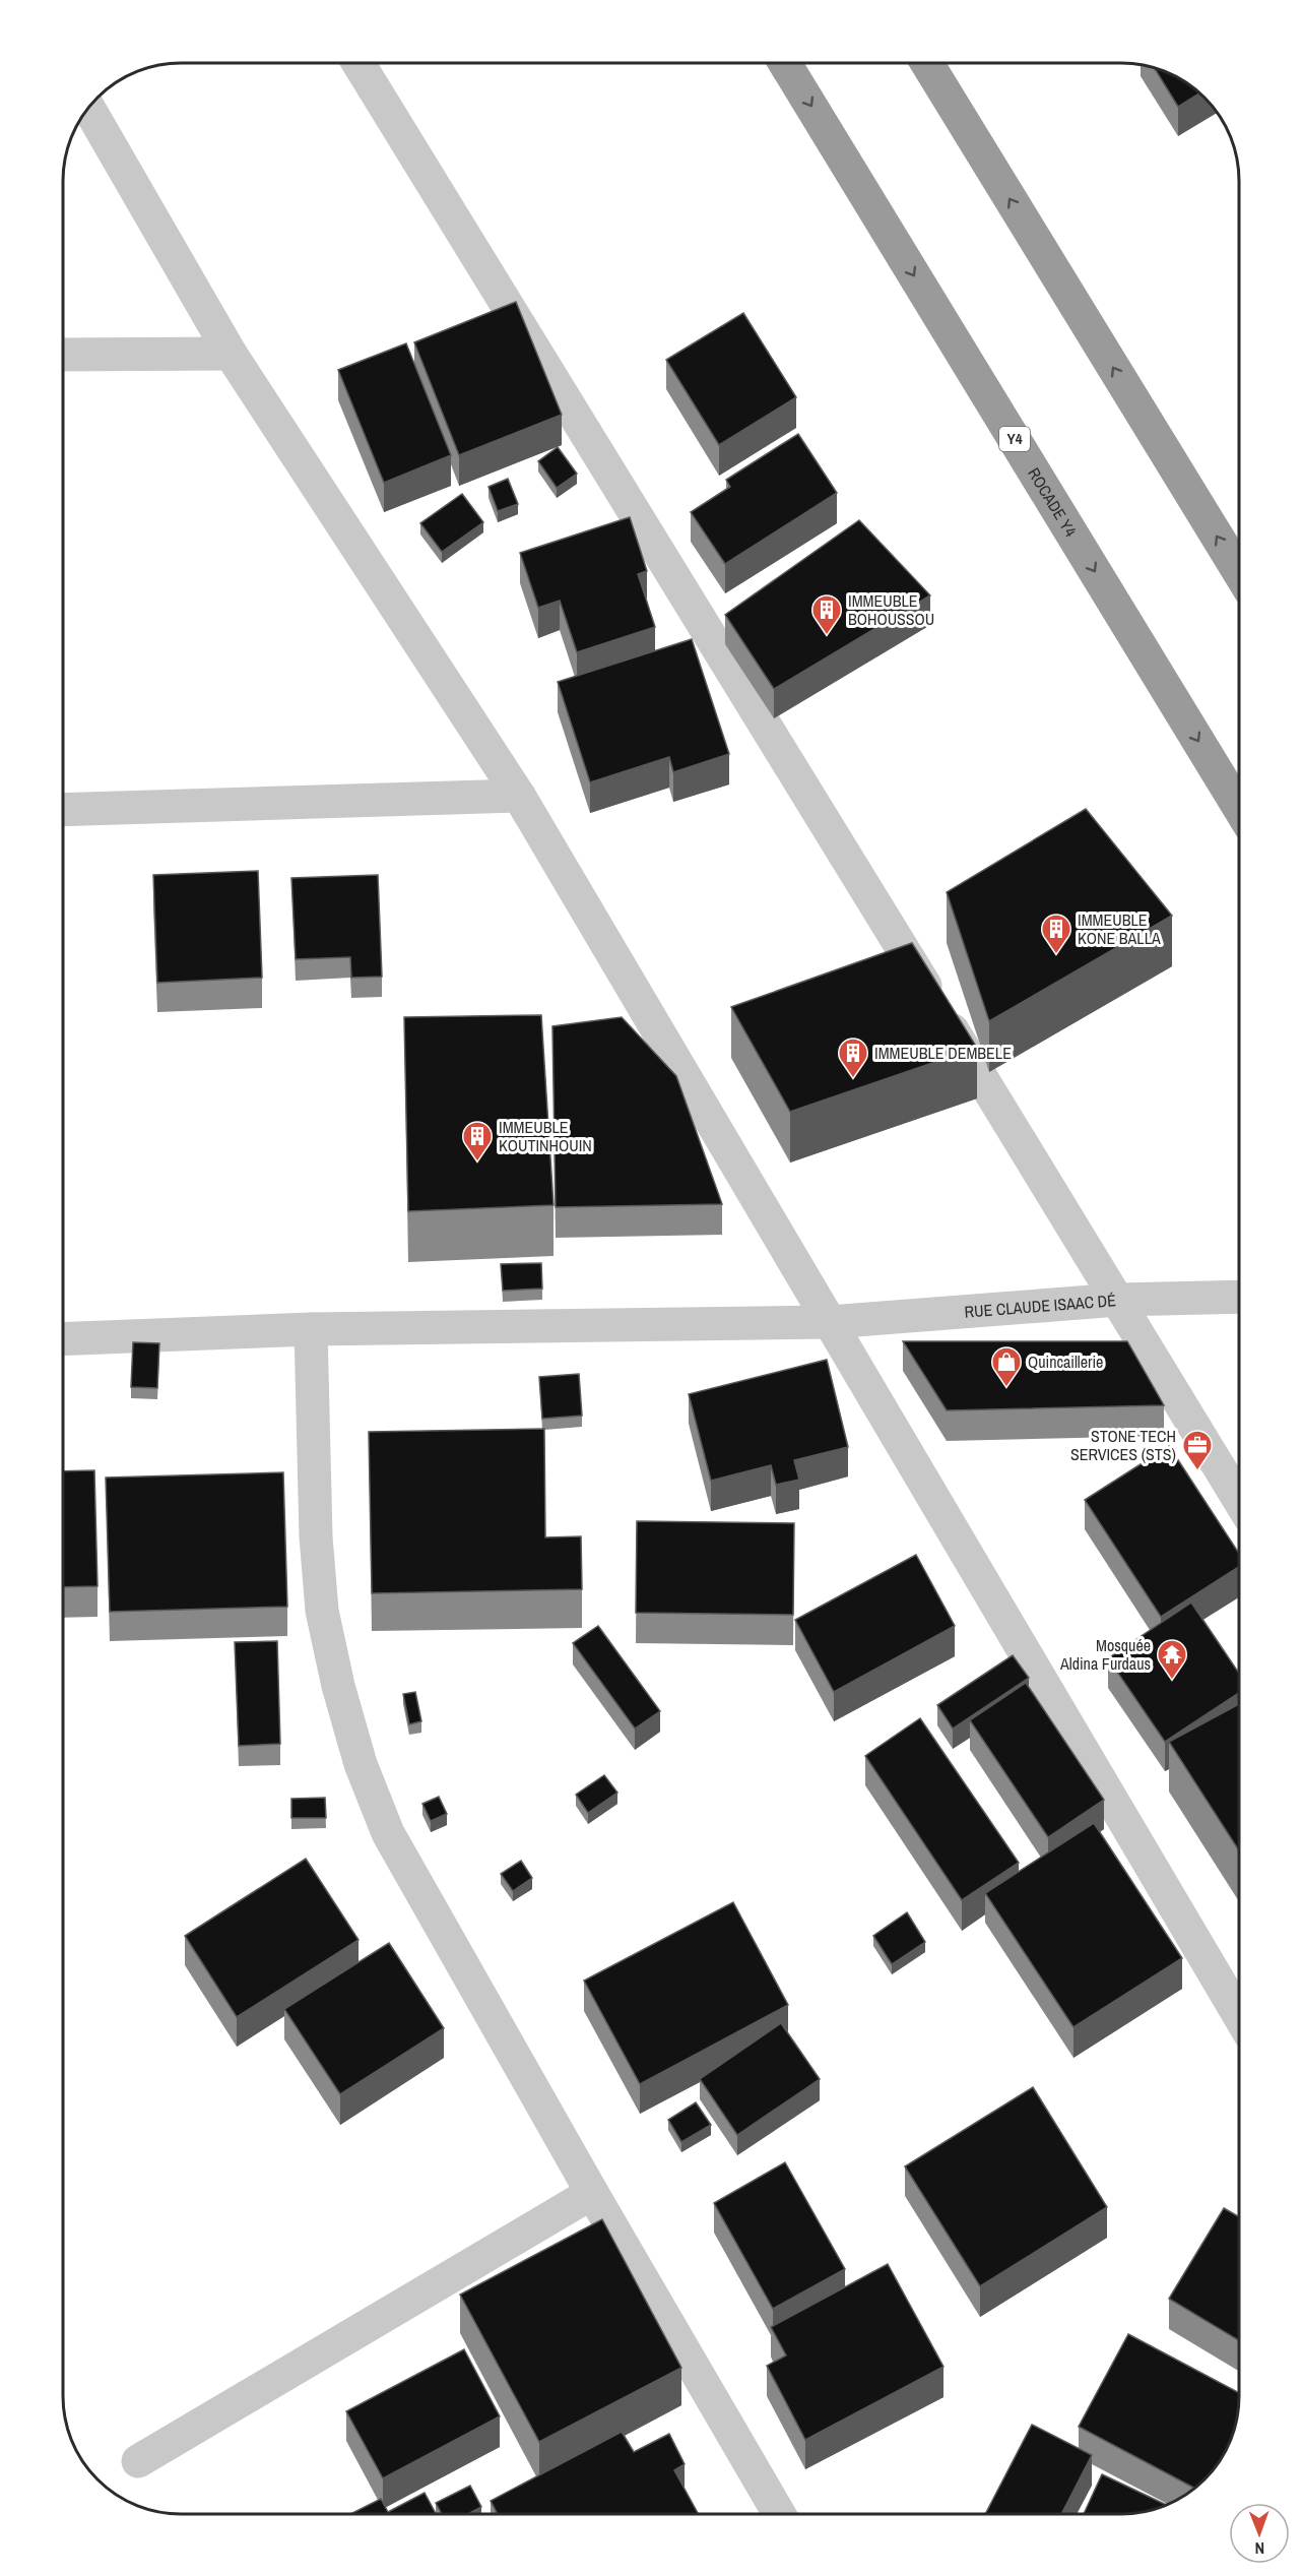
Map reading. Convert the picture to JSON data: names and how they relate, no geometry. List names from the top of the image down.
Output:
{
  "streets": {
    "highway": ["Y4", "ROCADE Y4"],
    "street": ["RUE CLAUDE ISAAC DÉ"]
  },
  "places": {
    "building": [
      "IMMEUBLE BOHOUSSOU",
      "IMMEUBLE KONE BALLA",
      "IMMEUBLE DEMBELE",
      "IMMEUBLE KOUTINHOUIN"
    ],
    "shop": ["Quincaillerie"],
    "office": ["STONE TECH SERVICES (STS)"],
    "temple": ["Mosquée Aldina Furdaus"]
  },
  "north": "bottom"
}
